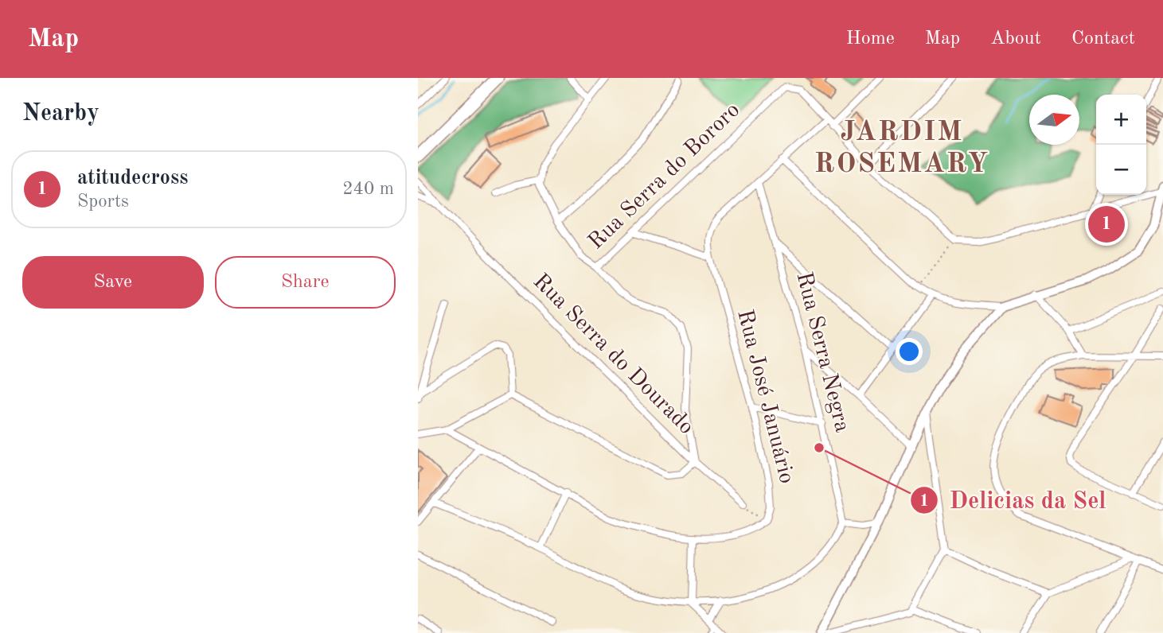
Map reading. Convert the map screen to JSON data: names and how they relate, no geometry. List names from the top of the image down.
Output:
{
  "streets": {
    "street": [
      "Rua Serra do Bororo",
      "Rua Serra Negra",
      "Rua Serra do Dourado",
      "Rua José Januário"
    ]
  },
  "crossings": [
    ["Rua Serra do Bororo", "Rua José Januário"],
    ["Rua Serra Negra", "Rua José Januário"]
  ],
  "districts": ["JARDIM ROSEMARY"],
  "places": ["Delicias da Sel"],
  "north": "right",
  "page": {
    "header": "Map",
    "nav": [
      "Home",
      "Map",
      "About",
      "Contact"
    ],
    "heading": "Nearby",
    "map_buttons": ["+", "−"],
    "list": [
      {
        "mark": "1",
        "name": "atitudecross",
        "note": "Sports",
        "value": "240 m"
      }
    ],
    "pins": "1",
    "buttons": ["Save", "Share"]
  }
}
